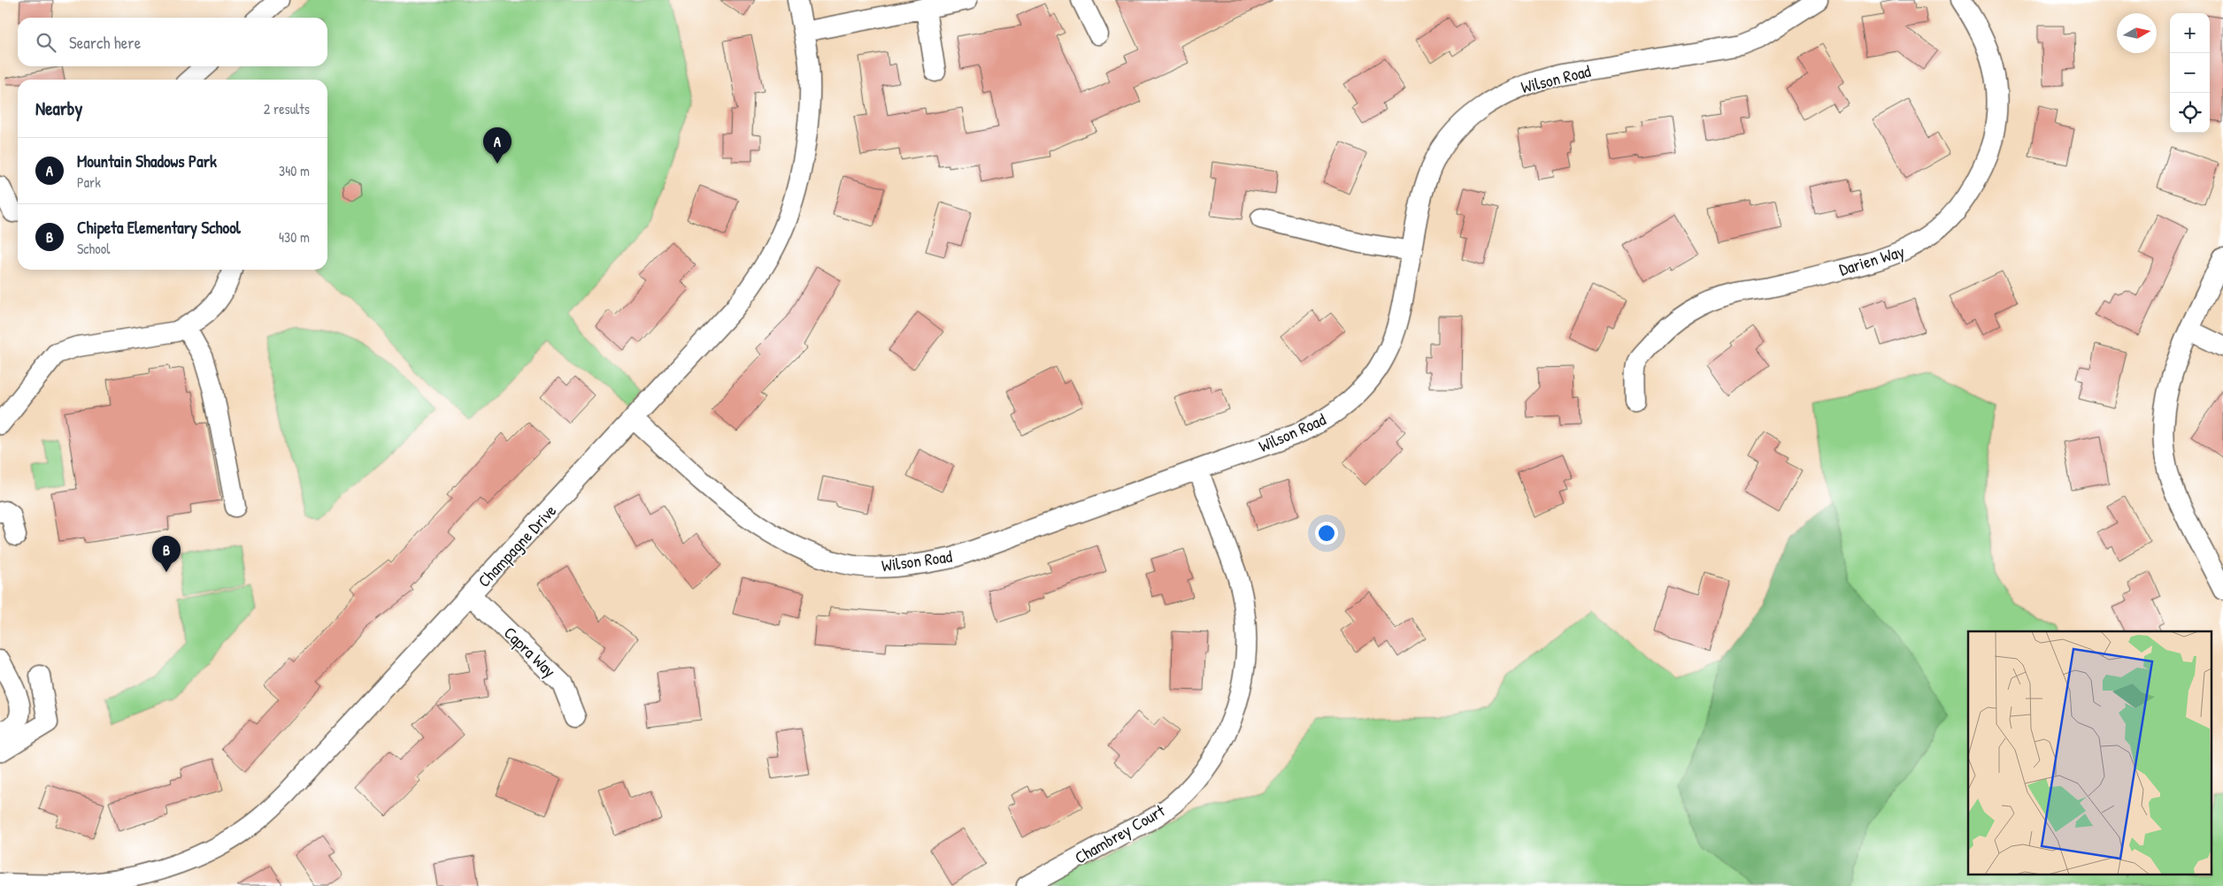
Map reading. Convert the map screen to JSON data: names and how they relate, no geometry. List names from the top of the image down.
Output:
{
  "streets": {
    "street": [
      "Wilson Road",
      "Darien Way",
      "Champagne Drive",
      "Capra Way",
      "Chambrey Court"
    ]
  },
  "crossings": [
    ["Wilson Road", "Champagne Drive"],
    ["Wilson Road", "Chambrey Court"],
    ["Champagne Drive", "Capra Way"]
  ],
  "north": "right",
  "page": {
    "map_buttons": ["+", "−"],
    "search": "Search here",
    "heading": ["Nearby", "2 results"],
    "pins": ["A", "B"],
    "list": [
      {
        "mark": "A",
        "name": "Mountain Shadows Park",
        "note": "Park",
        "value": "340 m"
      },
      {
        "mark": "B",
        "name": "Chipeta Elementary School",
        "note": "School",
        "value": "430 m"
      }
    ]
  }
}
